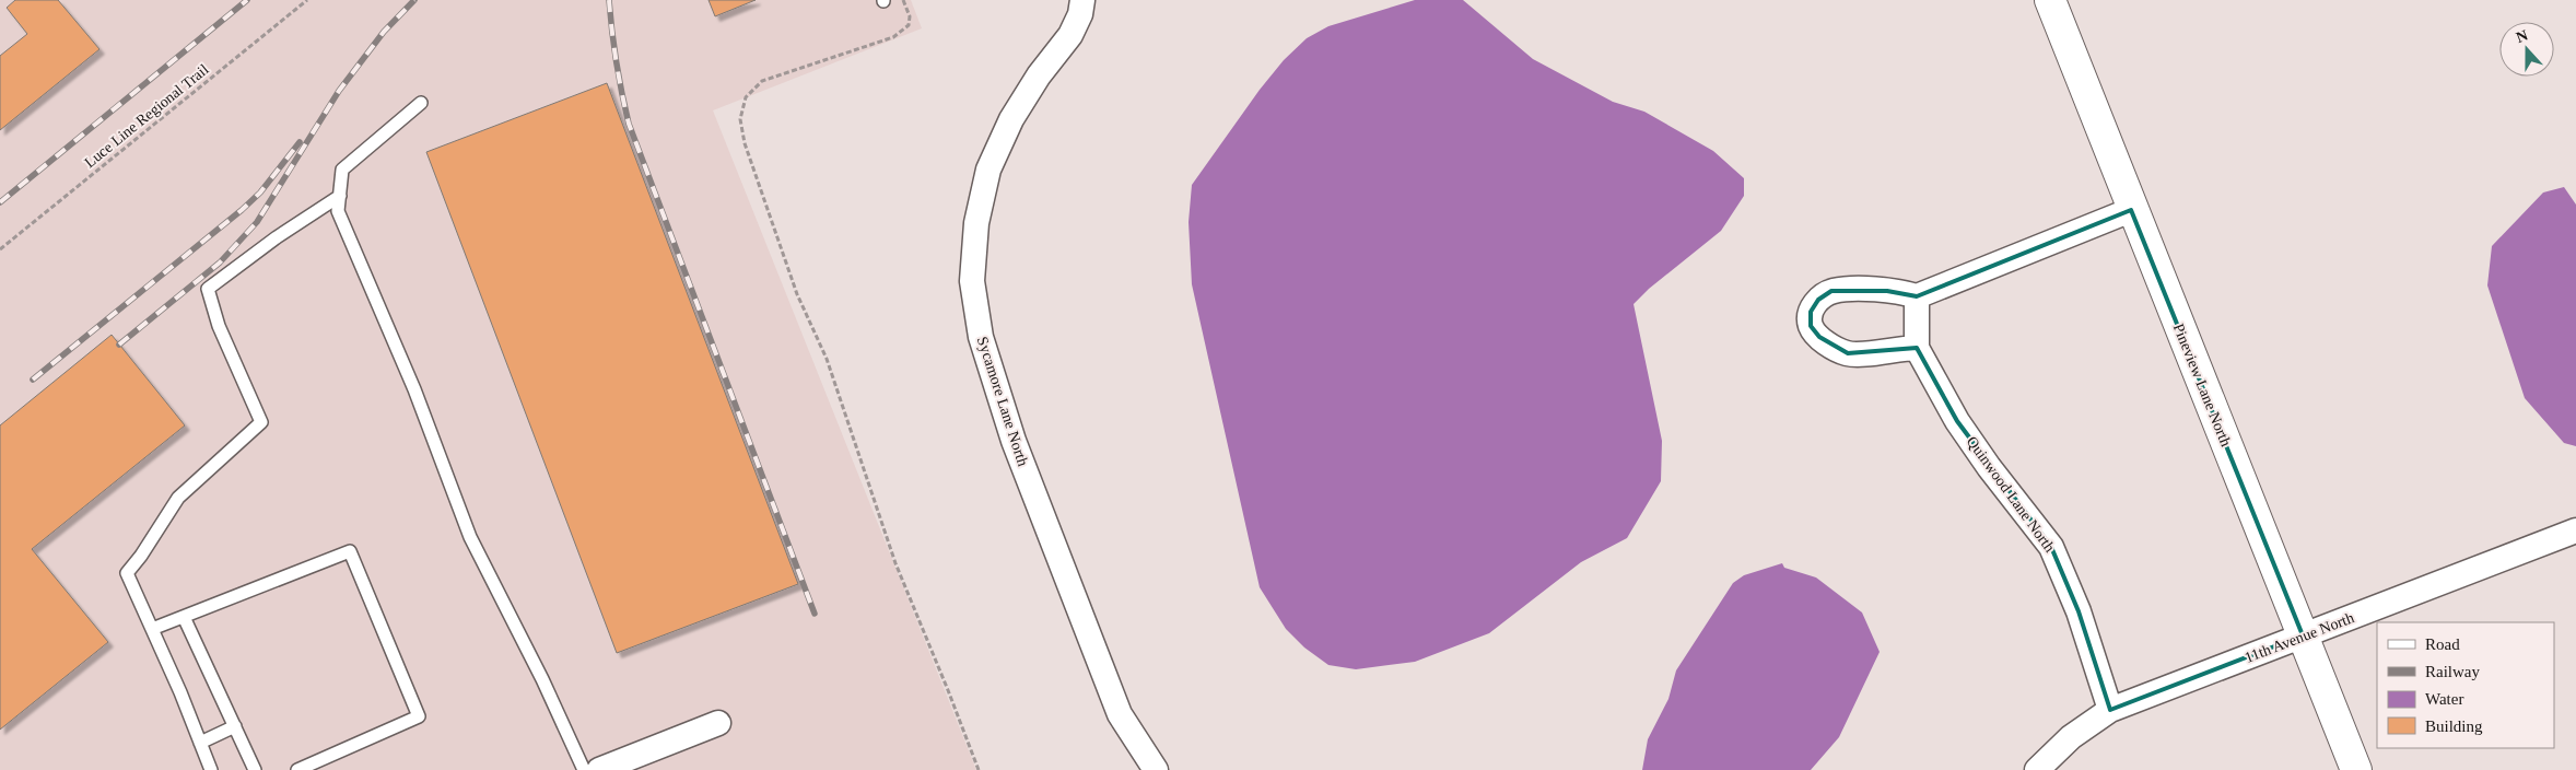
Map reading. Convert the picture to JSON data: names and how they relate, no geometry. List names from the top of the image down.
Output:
{
  "streets": {
    "street": [
      "Pineview Lane North",
      "Sycamore Lane North",
      "Quinwood Lane North",
      "11th Avenue North"
    ],
    "path": ["Luce Line Regional Trail"]
  },
  "crossings": [
    ["Pineview Lane North", "11th Avenue North"],
    ["Quinwood Lane North", "11th Avenue North"]
  ],
  "legend": [
    "Road",
    "Railway",
    "Water",
    "Building"
  ],
  "north": "top"
}
